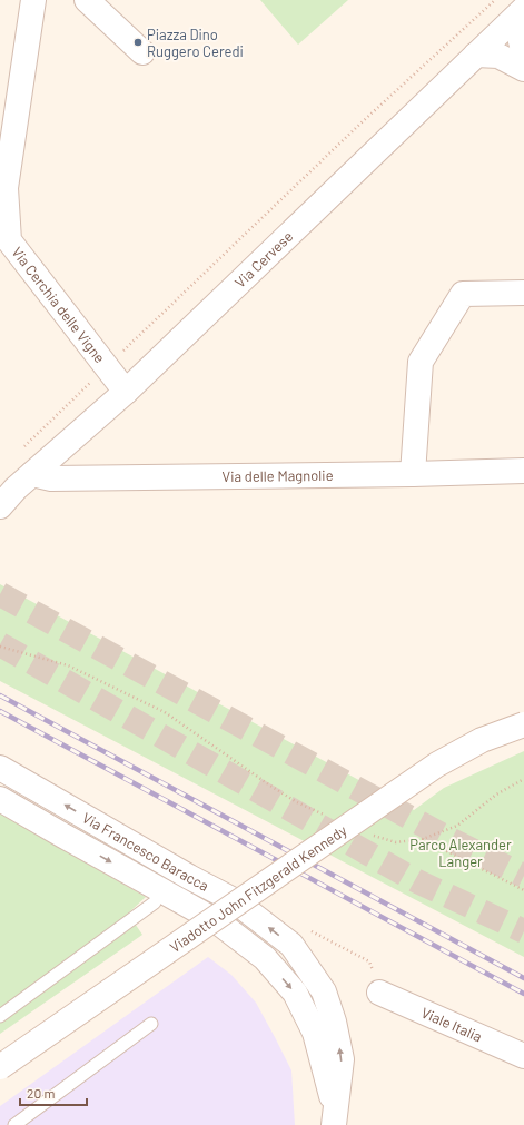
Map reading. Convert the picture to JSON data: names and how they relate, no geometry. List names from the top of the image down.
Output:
{
  "streets": {
    "street": [
      "Via Cervese",
      "Via Cerchia delle Vigne",
      "Via delle Magnolie",
      "Via Francesco Baracca",
      "Viadotto John Fitzgerald Kennedy",
      "Viale Italia"
    ]
  },
  "crossings": [
    ["Via Cervese", "Via Cerchia delle Vigne"],
    ["Via Cervese", "Via delle Magnolie"]
  ],
  "parks": ["Parco Alexander Langer"],
  "places": ["Piazza Dino Ruggero Ceredi"],
  "scale_bar": "20 m"
}
